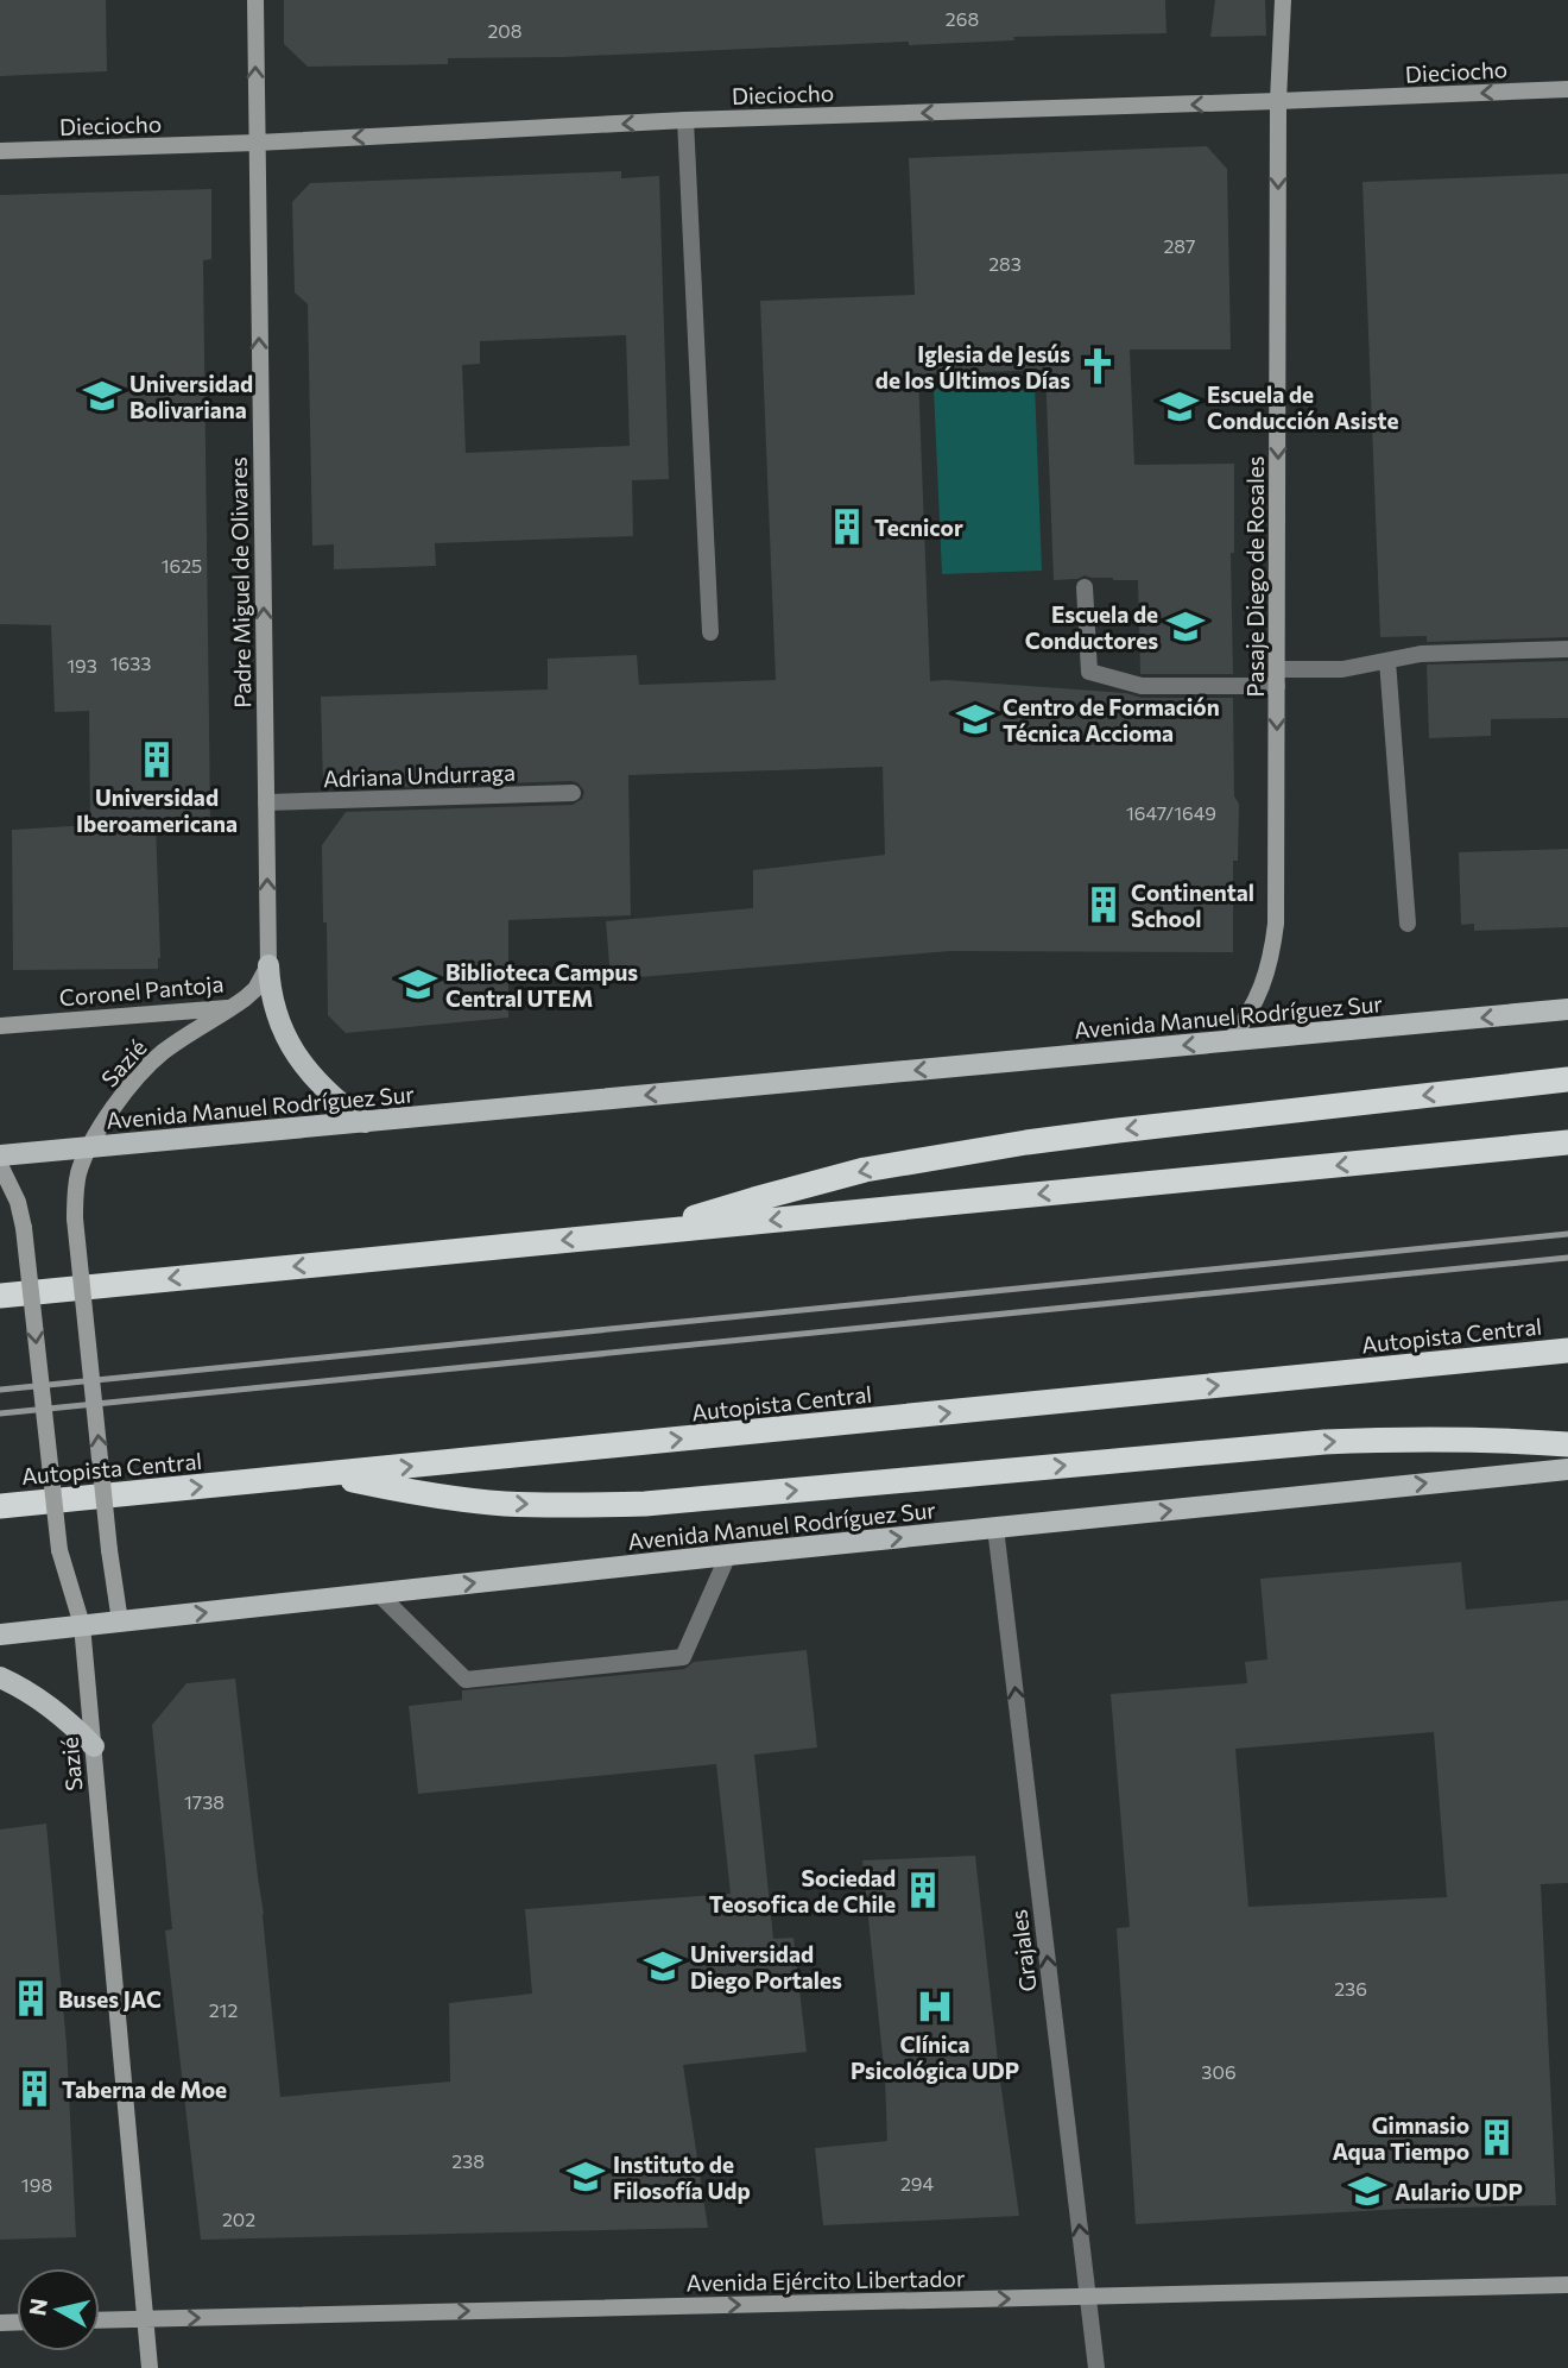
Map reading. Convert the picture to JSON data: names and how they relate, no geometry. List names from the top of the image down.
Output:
{
  "streets": {
    "highway": ["Autopista Central"],
    "main road": ["Avenida Manuel Rodríguez Sur"],
    "street": [
      "Dieciocho",
      "Pasaje Diego de Rosales",
      "Padre Miguel de Olivares",
      "Adriana Undurraga",
      "Coronel Pantoja",
      "Sazié",
      "Grajales",
      "Avenida Ejército Libertador"
    ]
  },
  "crossings": [
    ["Dieciocho", "Pasaje Diego de Rosales"],
    ["Dieciocho", "Padre Miguel de Olivares"],
    ["Pasaje Diego de Rosales", "Avenida Manuel Rodríguez Sur"],
    ["Padre Miguel de Olivares", "Adriana Undurraga"],
    ["Padre Miguel de Olivares", "Coronel Pantoja"],
    ["Coronel Pantoja", "Sazié"],
    ["Avenida Manuel Rodríguez Sur", "Sazié"],
    ["Avenida Manuel Rodríguez Sur", "Grajales"],
    ["Sazié", "Avenida Ejército Libertador"],
    ["Grajales", "Avenida Ejército Libertador"]
  ],
  "one_way": [
    "Dieciocho",
    "Pasaje Diego de Rosales",
    "Padre Miguel de Olivares",
    "Grajales",
    "Avenida Ejército Libertador"
  ],
  "places": {
    "church": ["Iglesia de Jesús de los Últimos Días"],
    "school or university": [
      "Universidad Bolivariana",
      "Escuela de Conducción Asiste",
      "Escuela de Conductores",
      "Centro de Formación Técnica Accioma",
      "Biblioteca Campus Central UTEM",
      "Universidad Diego Portales",
      "Instituto de Filosofía Udp",
      "Aulario UDP"
    ],
    "building": [
      "Tecnicor",
      "Universidad Iberoamericana",
      "Continental School",
      "Sociedad Teosofica de Chile",
      "Buses JAC",
      "Taberna de Moe",
      "Gimnasio Aqua Tiempo"
    ],
    "hospital": ["Clínica Psicológica UDP"]
  },
  "house_numbers": [
    "268",
    "208",
    "287",
    "283",
    "1625",
    "1633",
    "193",
    "1647/1649",
    "1738",
    "236",
    "212",
    "306",
    "238",
    "294",
    "198",
    "202"
  ],
  "north": "left"
}
